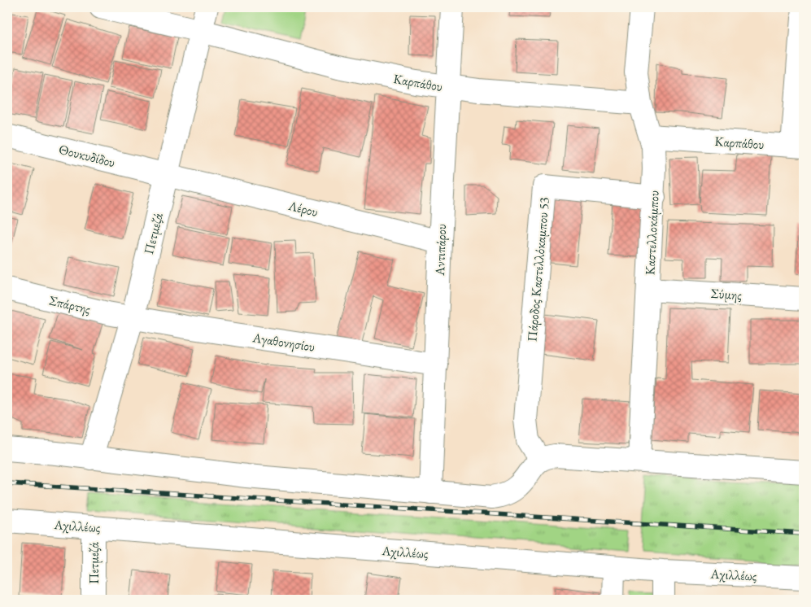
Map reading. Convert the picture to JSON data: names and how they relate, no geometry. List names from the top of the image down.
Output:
{
  "streets": {
    "street": [
      "Καρπάθου",
      "Θουκυδίδου",
      "Λέρου",
      "Καστελλοκάμπου",
      "Πετμεζά",
      "Αντιπάρου",
      "Πάροδος Καστελλόκαμπου 53",
      "Σύμης",
      "Σπάρτης",
      "Αγαθονησίου",
      "Αχιλλέως"
    ]
  },
  "crossings": [
    ["Καρπάθου", "Καστελλοκάμπου"],
    ["Καρπάθου", "Πετμεζά"],
    ["Καρπάθου", "Αντιπάρου"],
    ["Θουκυδίδου", "Λέρου"],
    ["Θουκυδίδου", "Πετμεζά"],
    ["Λέρου", "Πετμεζά"],
    ["Λέρου", "Αντιπάρου"],
    ["Καστελλοκάμπου", "Πάροδος Καστελλόκαμπου 53"],
    ["Καστελλοκάμπου", "Σύμης"],
    ["Πετμεζά", "Σπάρτης"],
    ["Πετμεζά", "Αγαθονησίου"],
    ["Πετμεζά", "Αχιλλέως"],
    ["Αντιπάρου", "Αγαθονησίου"],
    ["Σπάρτης", "Αγαθονησίου"]
  ]
}
